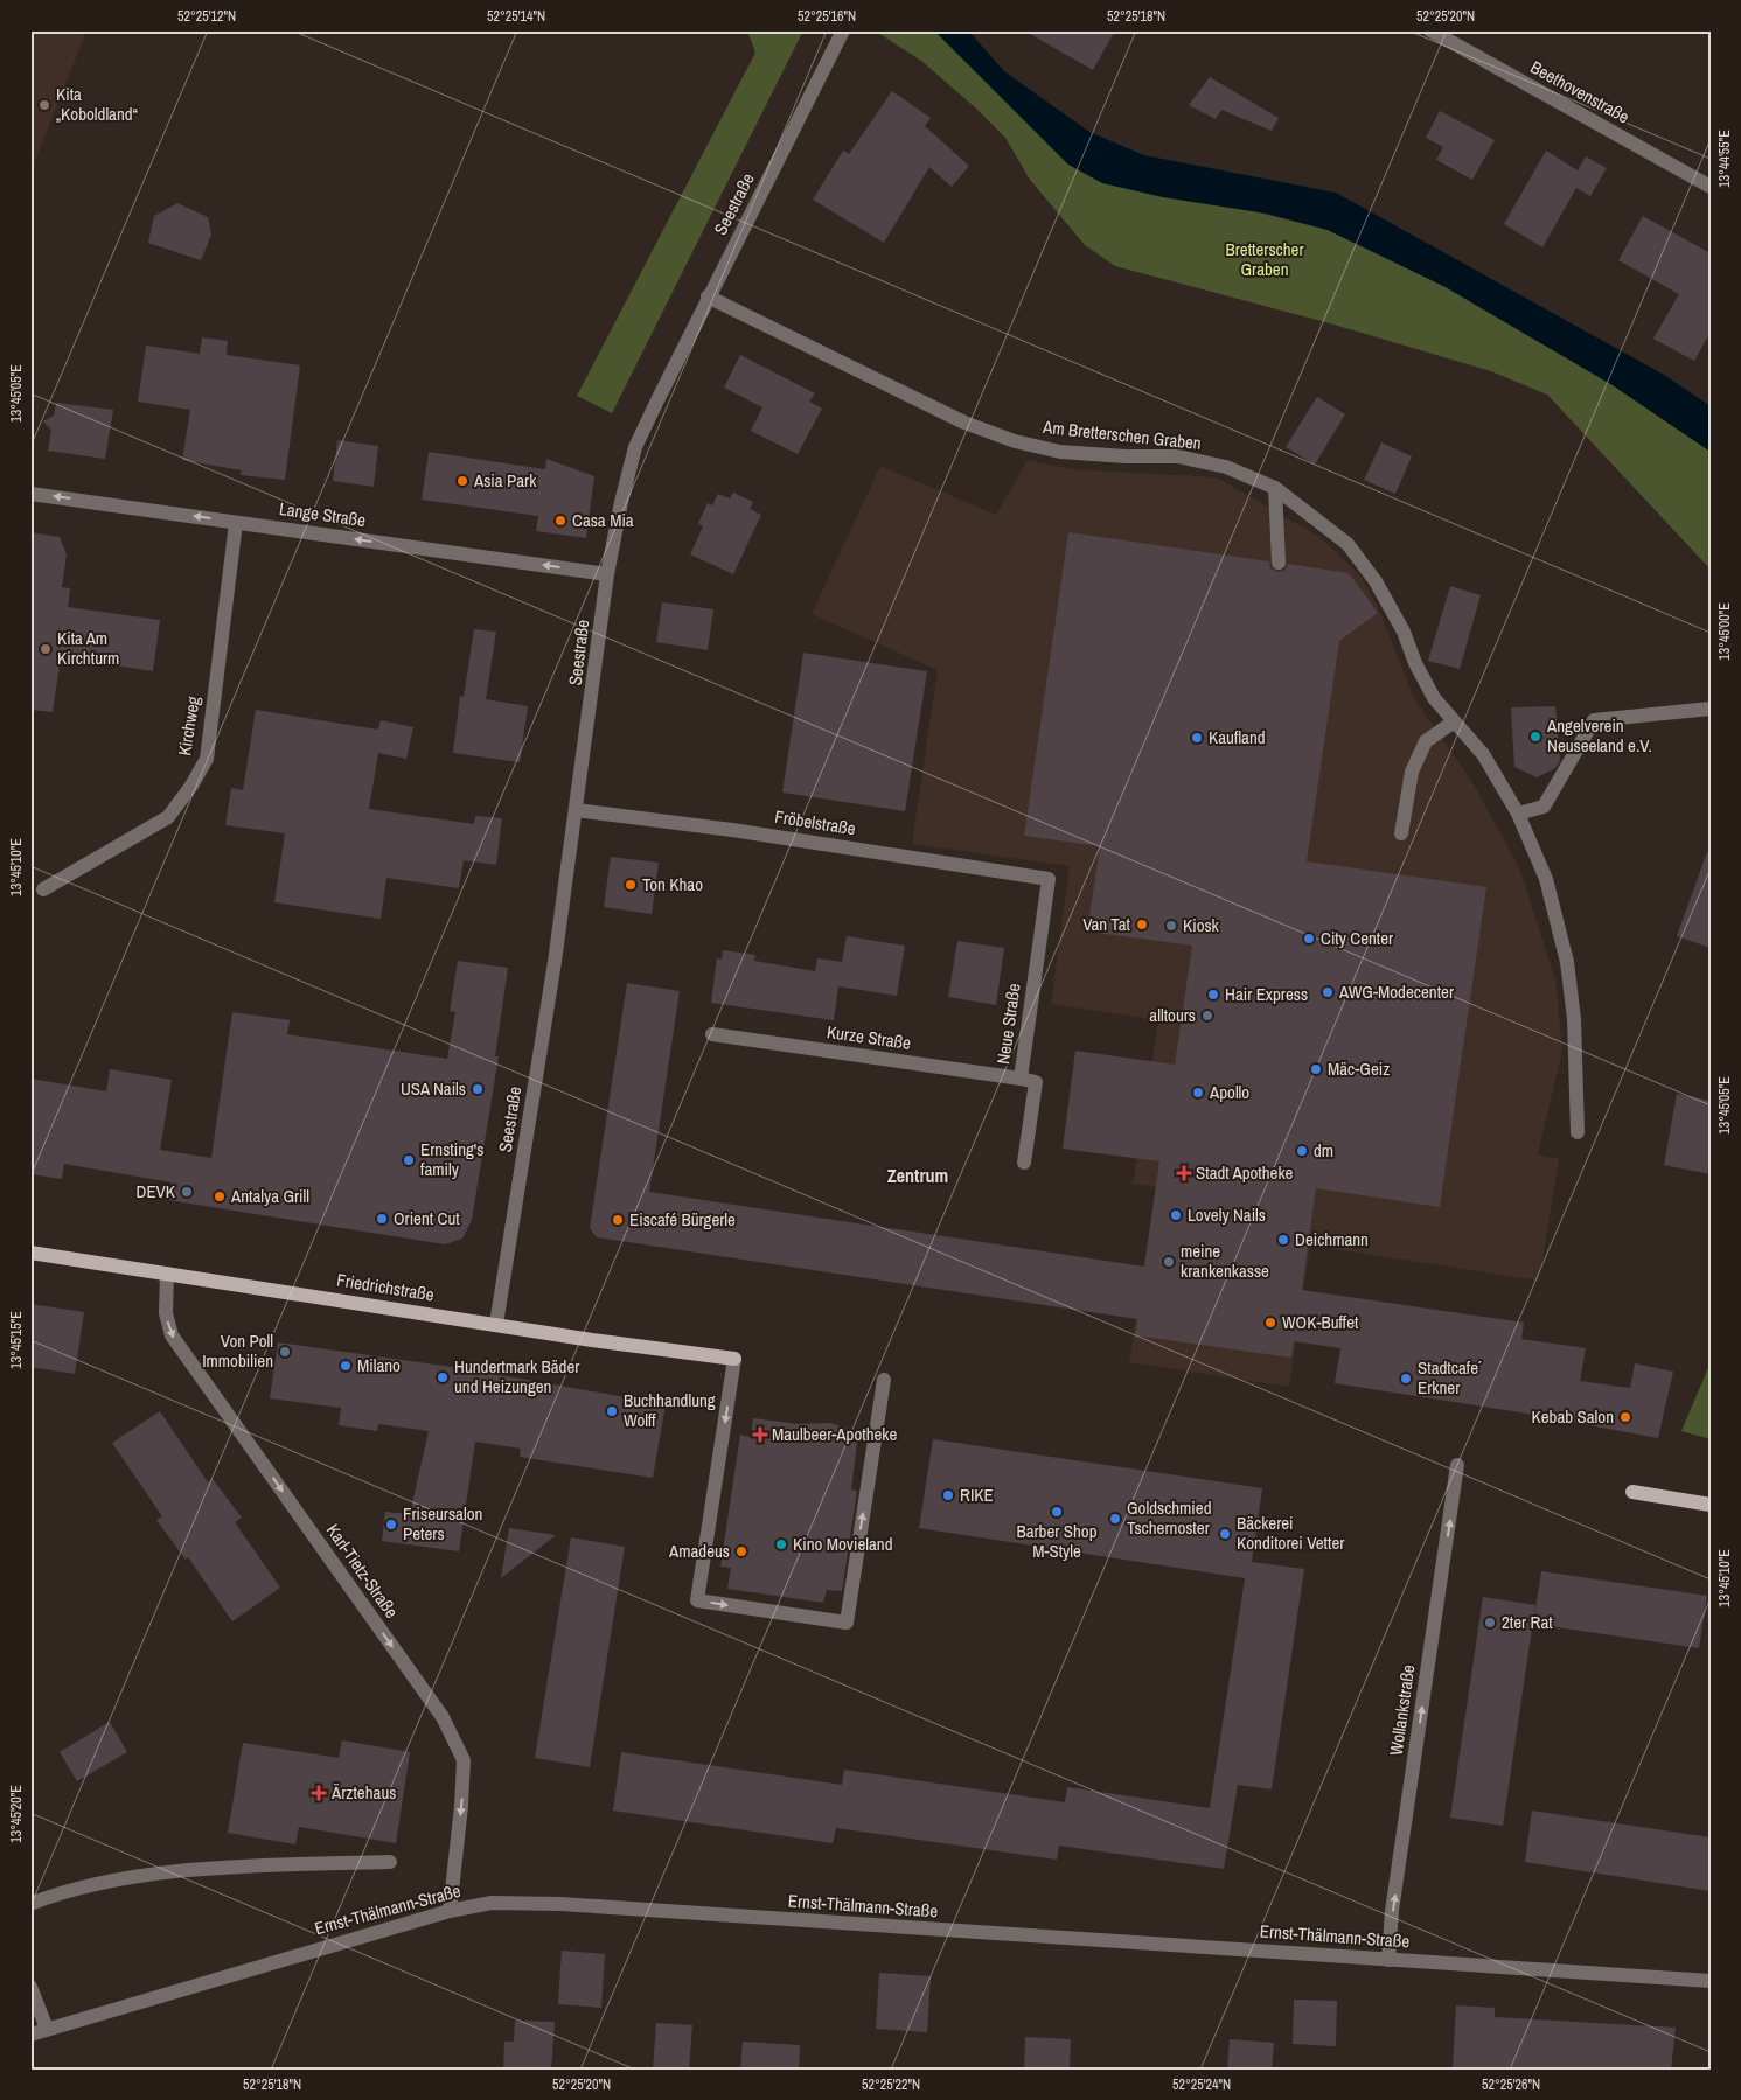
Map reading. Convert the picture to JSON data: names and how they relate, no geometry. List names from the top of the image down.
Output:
{
  "streets": {
    "main road": ["Friedrichstraße"],
    "street": [
      "Beethovenstraße",
      "Seestraße",
      "Am Bretterschen Graben",
      "Lange Straße",
      "Kirchweg",
      "Fröbelstraße",
      "Neue Straße",
      "Kurze Straße",
      "Karl-Tietz-Straße",
      "Wollankstraße",
      "Ernst-Thälmann-Straße"
    ]
  },
  "crossings": [
    ["Seestraße", "Am Bretterschen Graben"],
    ["Seestraße", "Lange Straße"],
    ["Seestraße", "Fröbelstraße"],
    ["Seestraße", "Friedrichstraße"],
    ["Lange Straße", "Kirchweg"],
    ["Fröbelstraße", "Neue Straße"],
    ["Neue Straße", "Kurze Straße"],
    ["Friedrichstraße", "Karl-Tietz-Straße"],
    ["Karl-Tietz-Straße", "Ernst-Thälmann-Straße"],
    ["Wollankstraße", "Ernst-Thälmann-Straße"]
  ],
  "one_way": ["Lange Straße", "Karl-Tietz-Straße", "Wollankstraße"],
  "districts": ["Zentrum"],
  "parks": ["Bretterscher Graben"],
  "places": {
    "other": [
      "Kita „Koboldland“",
      "Asia Park",
      "Casa Mia",
      "Kita Am Kirchturm",
      "Angelverein Neuseeland e.V.",
      "Kaufland",
      "Ton Khao",
      "Van Tat",
      "Kiosk",
      "City Center",
      "AWG-Modecenter",
      "Hair Express",
      "alltours",
      "Mäc-Geiz",
      "USA Nails",
      "Apollo",
      "dm",
      "Ernsting's family",
      "DEVK",
      "Antalya Grill",
      "Lovely Nails",
      "Orient Cut",
      "Eiscafé Bürgerle",
      "Deichmann",
      "meine krankenkasse",
      "WOK-Buffet",
      "Von Poll Immobilien",
      "Milano",
      "Hundertmark Bäder und Heizungen",
      "Stadtcafe´ Erkner",
      "Buchhandlung Wolff",
      "Kebab Salon",
      "RIKE",
      "Barber Shop M-Style",
      "Goldschmied Tschernoster",
      "Friseursalon Peters",
      "Bäckerei Konditorei Vetter",
      "Kino Movieland",
      "Amadeus",
      "2ter Rat"
    ],
    "health": ["Stadt Apotheke", "Maulbeer-Apotheke", "Ärztehaus"]
  },
  "coordinates": [
    "52°25'12\"N",
    "52°25'14\"N",
    "52°25'16\"N",
    "52°25'18\"N",
    "52°25'20\"N",
    "13°44'55\"E",
    "13°45'05\"E",
    "13°45'00\"E",
    "13°45'10\"E",
    "13°45'15\"E",
    "13°45'20\"E",
    "52°25'22\"N",
    "52°25'24\"N",
    "52°25'26\"N"
  ]
}
